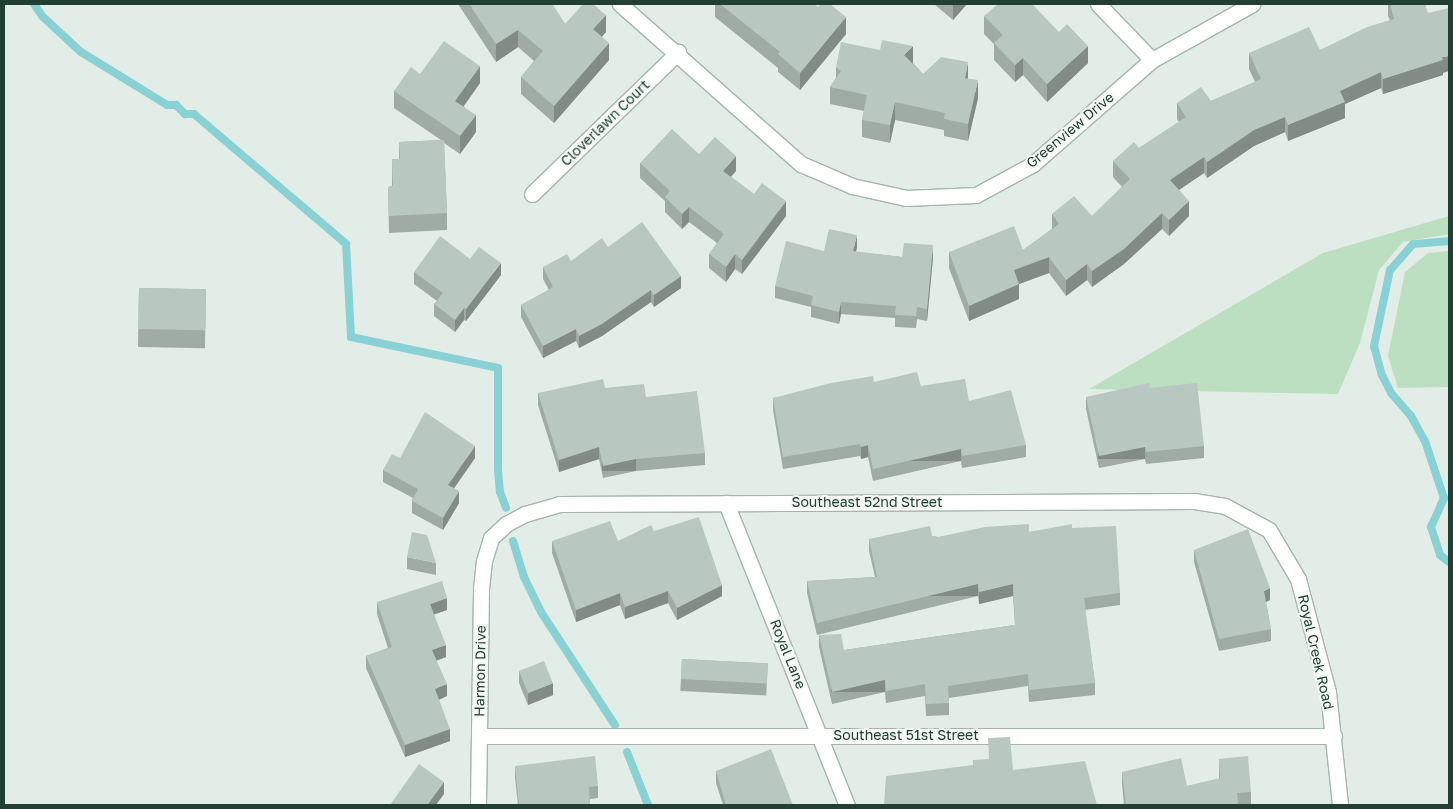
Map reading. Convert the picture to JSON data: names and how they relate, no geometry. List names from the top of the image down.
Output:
{
  "streets": {
    "street": [
      "Cloverlawn Court",
      "Greenview Drive",
      "Southeast 52nd Street",
      "Royal Creek Road",
      "Royal Lane",
      "Harmon Drive",
      "Southeast 51st Street"
    ]
  },
  "crossings": [
    ["Cloverlawn Court", "Greenview Drive"],
    ["Southeast 52nd Street", "Royal Creek Road"],
    ["Southeast 52nd Street", "Royal Lane"],
    ["Southeast 52nd Street", "Harmon Drive"],
    ["Royal Creek Road", "Southeast 51st Street"],
    ["Royal Lane", "Southeast 51st Street"],
    ["Harmon Drive", "Southeast 51st Street"]
  ]
}
